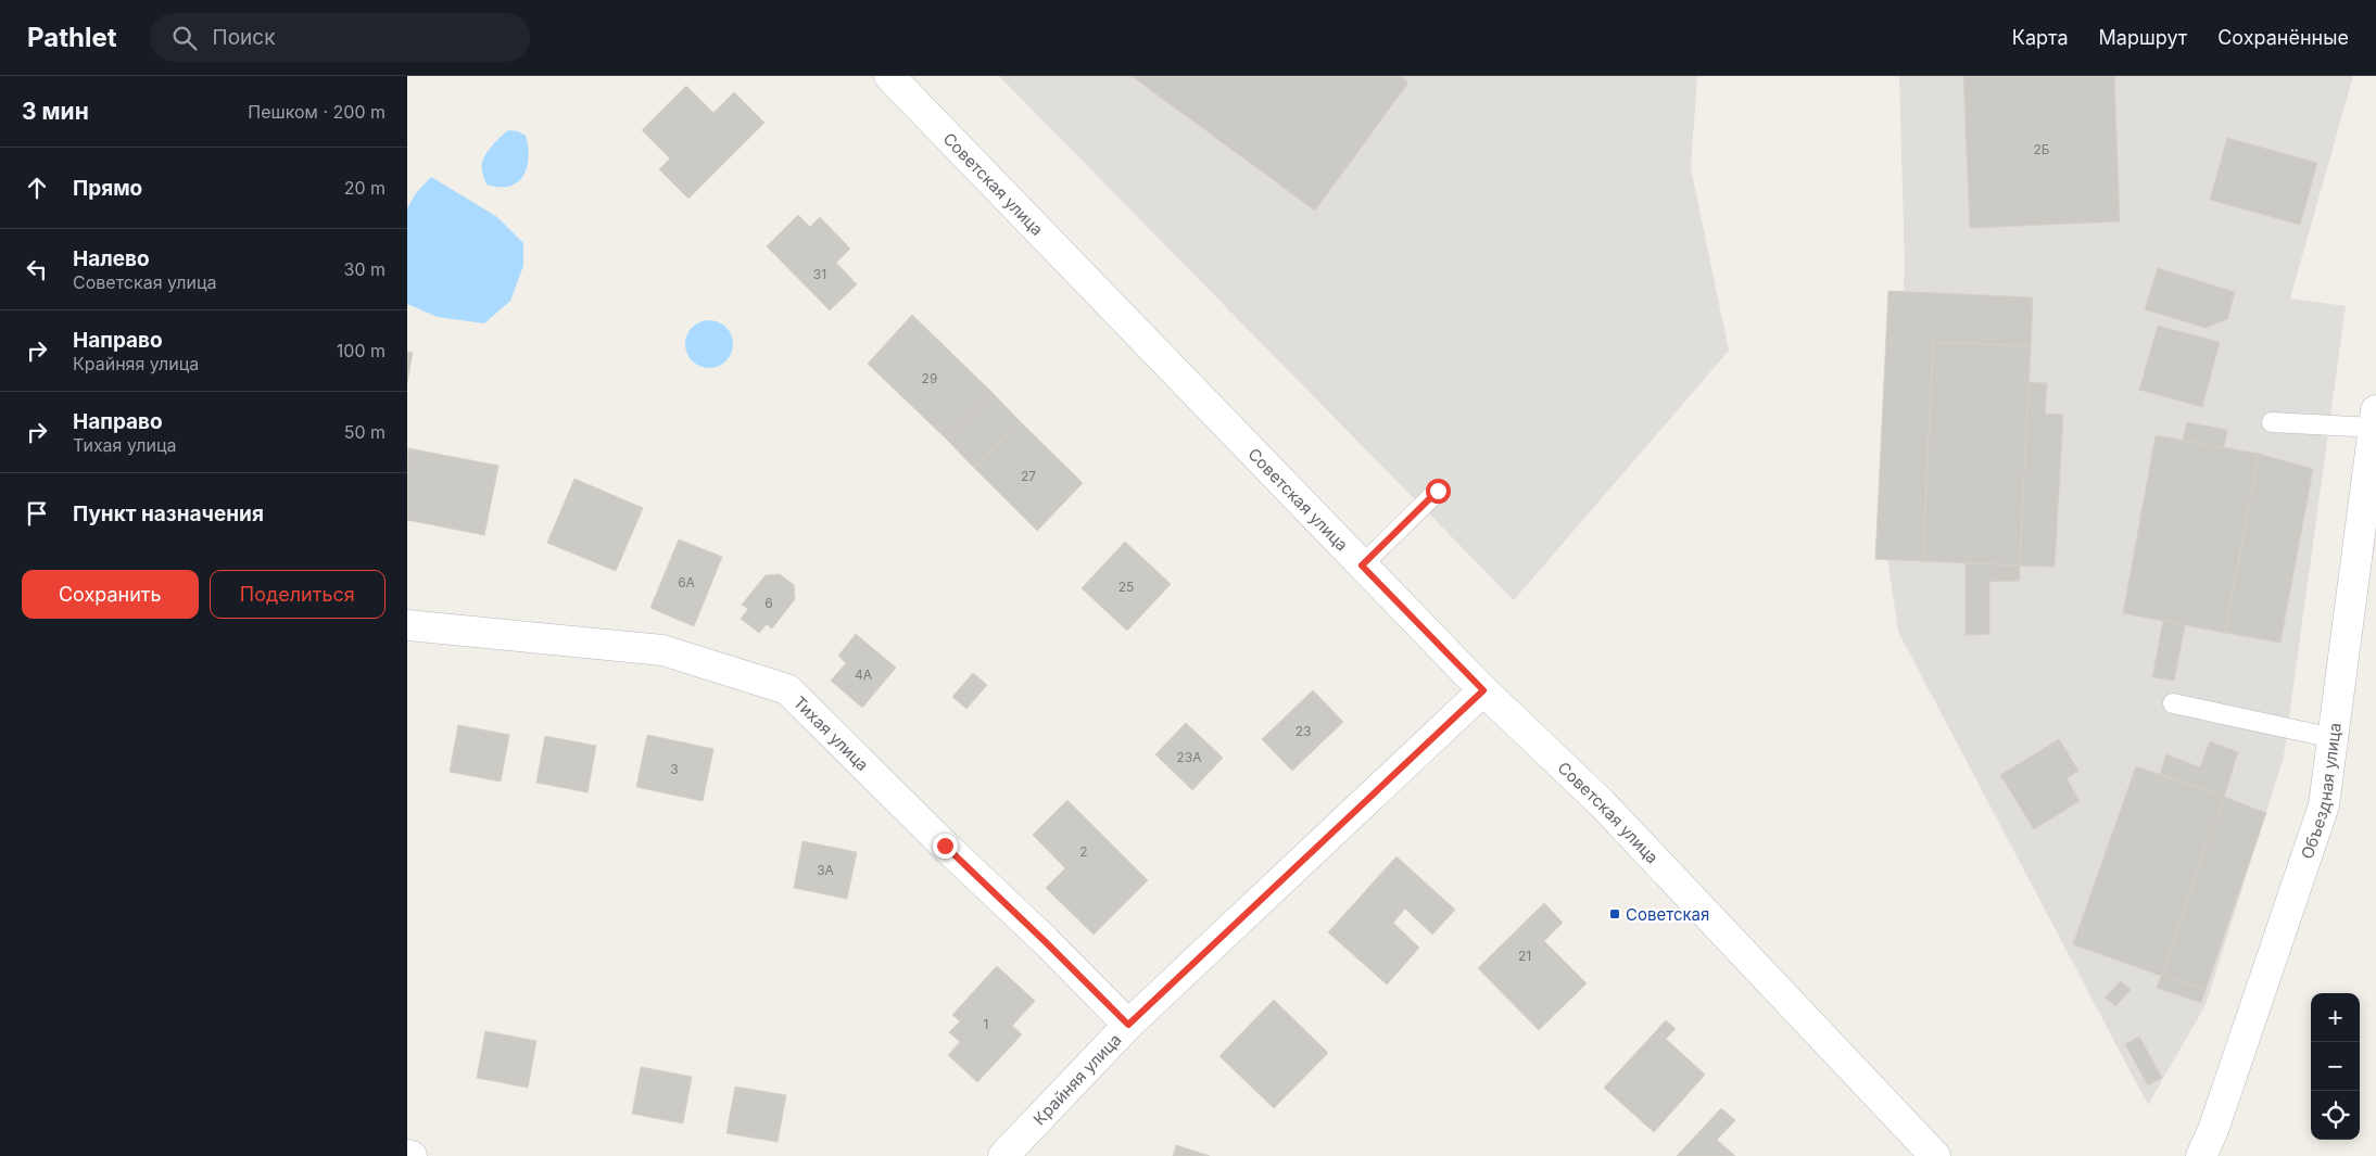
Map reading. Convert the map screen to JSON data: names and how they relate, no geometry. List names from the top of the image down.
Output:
{
  "streets": {
    "street": [
      "Советская улица",
      "Тихая улица",
      "Объездная улица",
      "Крайняя улица"
    ]
  },
  "crossings": [
    ["Советская улица", "Крайняя улица"],
    ["Тихая улица", "Крайняя улица"]
  ],
  "places": {
    "transit": ["Советская"]
  },
  "house_numbers": [
    "2Б",
    "31",
    "29",
    "27",
    "6А",
    "25",
    "6",
    "4А",
    "23",
    "23А",
    "3",
    "2",
    "3А",
    "21",
    "1"
  ],
  "page": {
    "header": "Pathlet",
    "search": "Поиск",
    "nav": ["Карта", "Маршрут", "Сохранённые"],
    "heading": ["3 мин", "Пешком · 200 m"],
    "list": [
      ["Прямо", "20 m"],
      ["Налево", "Советская улица", "30 m"],
      ["Направо", "Крайняя улица", "100 m"],
      ["Направо", "Тихая улица", "50 m"],
      "Пункт назначения"
    ],
    "buttons": ["Сохранить", "Поделиться"],
    "map_buttons": ["+", "−"]
  }
}
